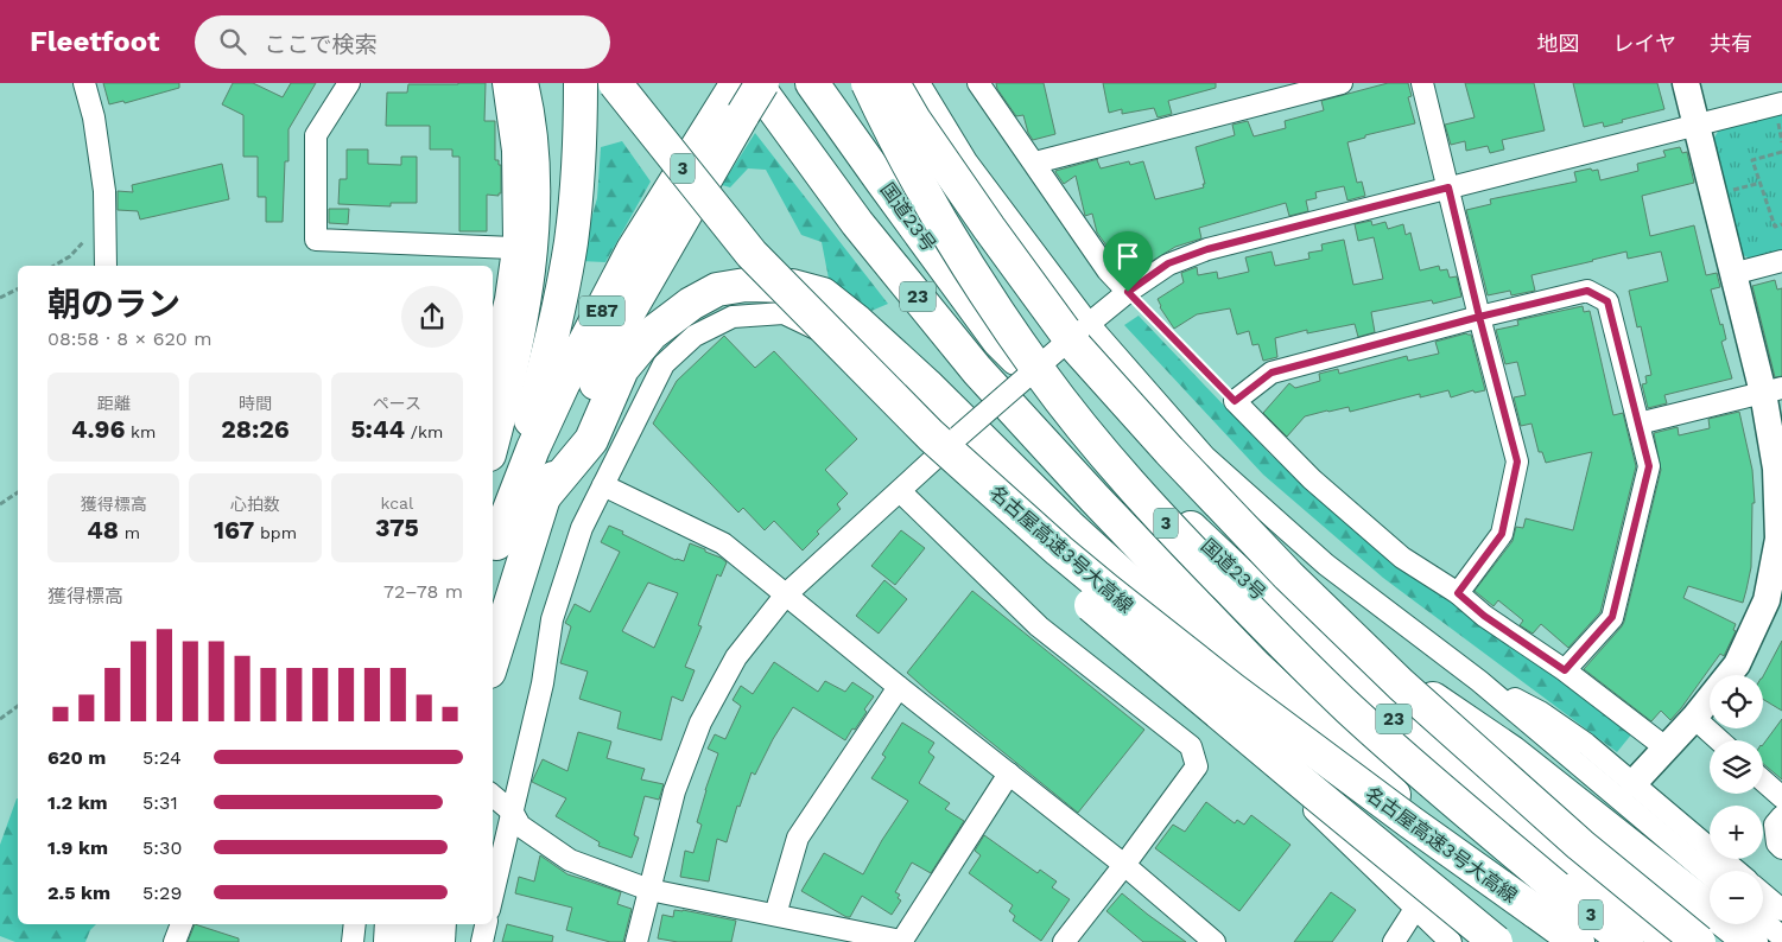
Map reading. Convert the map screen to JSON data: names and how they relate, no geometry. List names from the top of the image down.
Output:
{
  "streets": {
    "highway": [
      "3",
      "国道23号",
      "23",
      "E87",
      "名古屋高速3号大高線"
    ]
  },
  "crossings": [
    ["23", "E87"],
    ["23", "名古屋高速3号大高線"]
  ],
  "page": {
    "header": "Fleetfoot",
    "search": "ここで検索",
    "nav": ["地図", "レイヤ", "共有"],
    "heading": ["朝のラン", "08:58 · 8 × 620 m"],
    "stats": [
      ["距離", "4.96 km"],
      ["時間", "28:26"],
      ["ペース", "5:44 /km"],
      ["獲得標高", "48 m"],
      ["心拍数", "167 bpm"],
      ["kcal", "375"]
    ],
    "chart": ["獲得標高", "72–78 m"],
    "map_buttons": ["+", "−"],
    "list": [
      {
        "name": "620 m",
        "note": "5:24"
      },
      {
        "name": "1.2 km",
        "note": "5:31"
      },
      {
        "name": "1.9 km",
        "note": "5:30"
      },
      {
        "name": "2.5 km",
        "note": "5:29"
      }
    ]
  }
}
